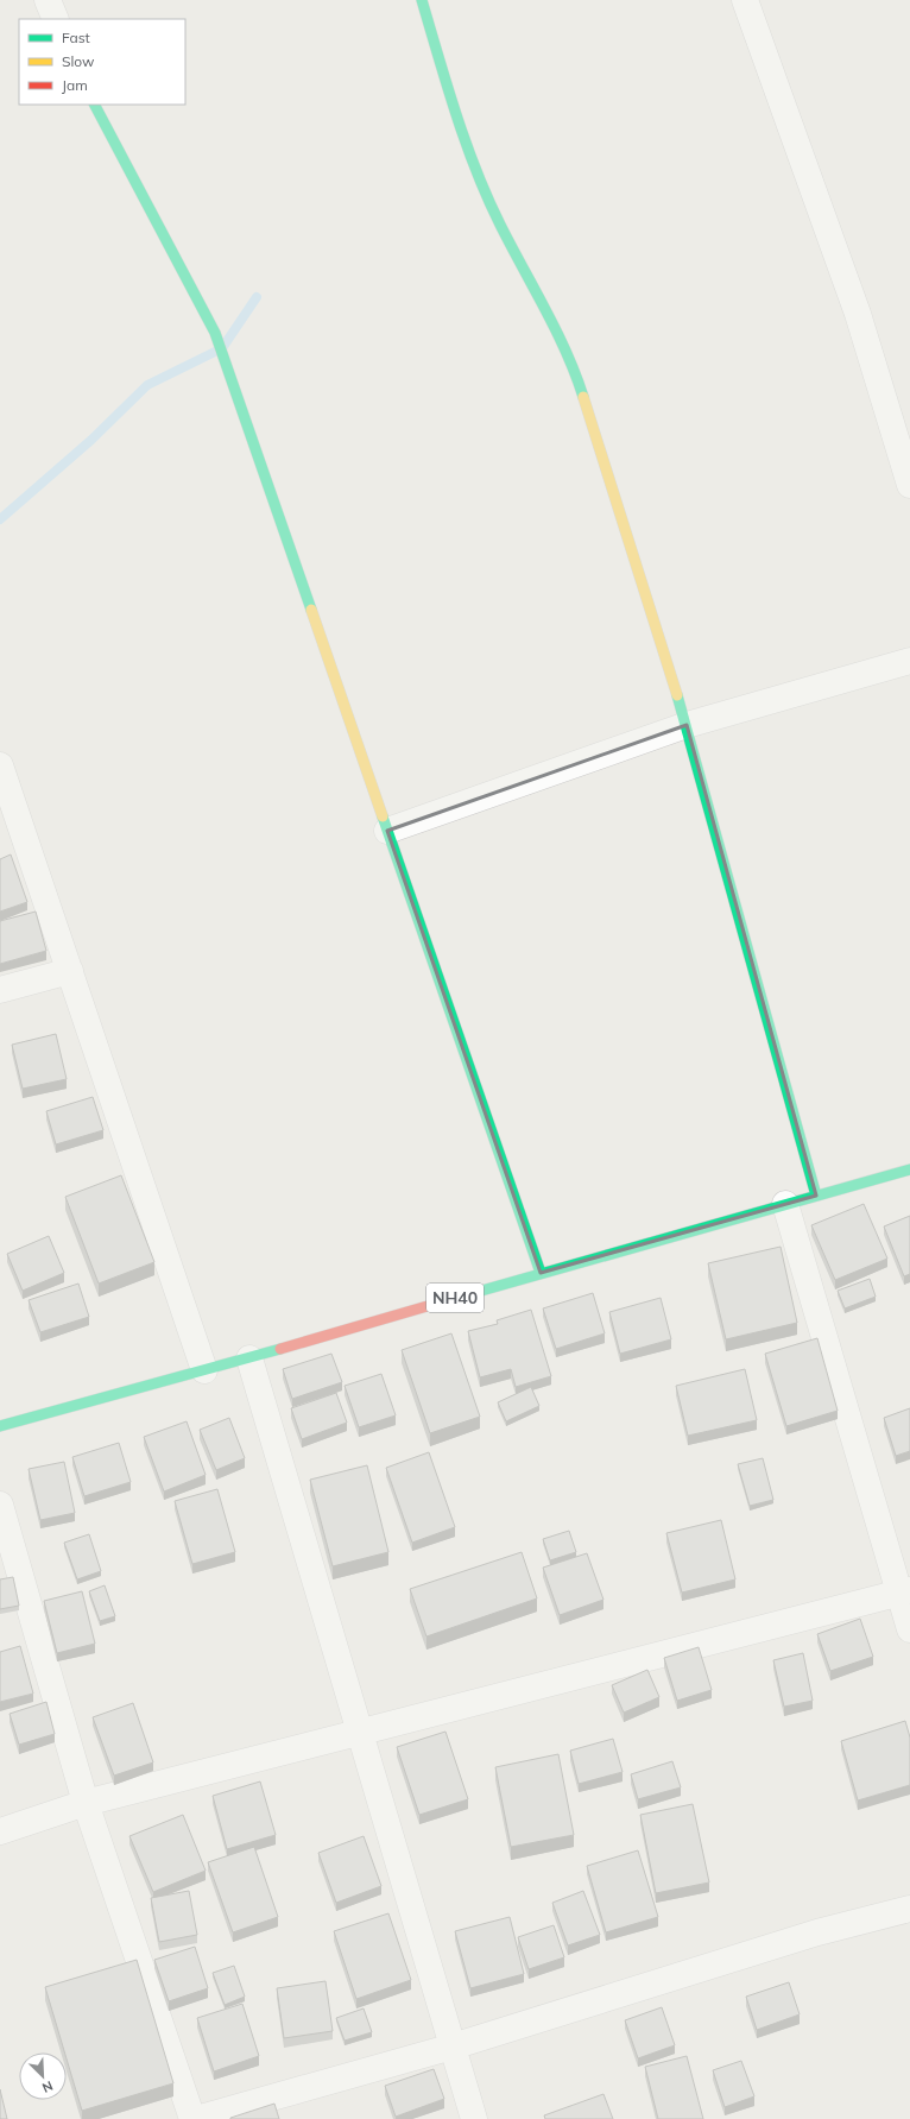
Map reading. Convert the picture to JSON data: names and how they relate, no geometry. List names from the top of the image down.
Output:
{
  "streets": {
    "main road": ["NH40"]
  },
  "legend": ["Fast", "Slow", "Jam"],
  "north": "bottom right"
}
